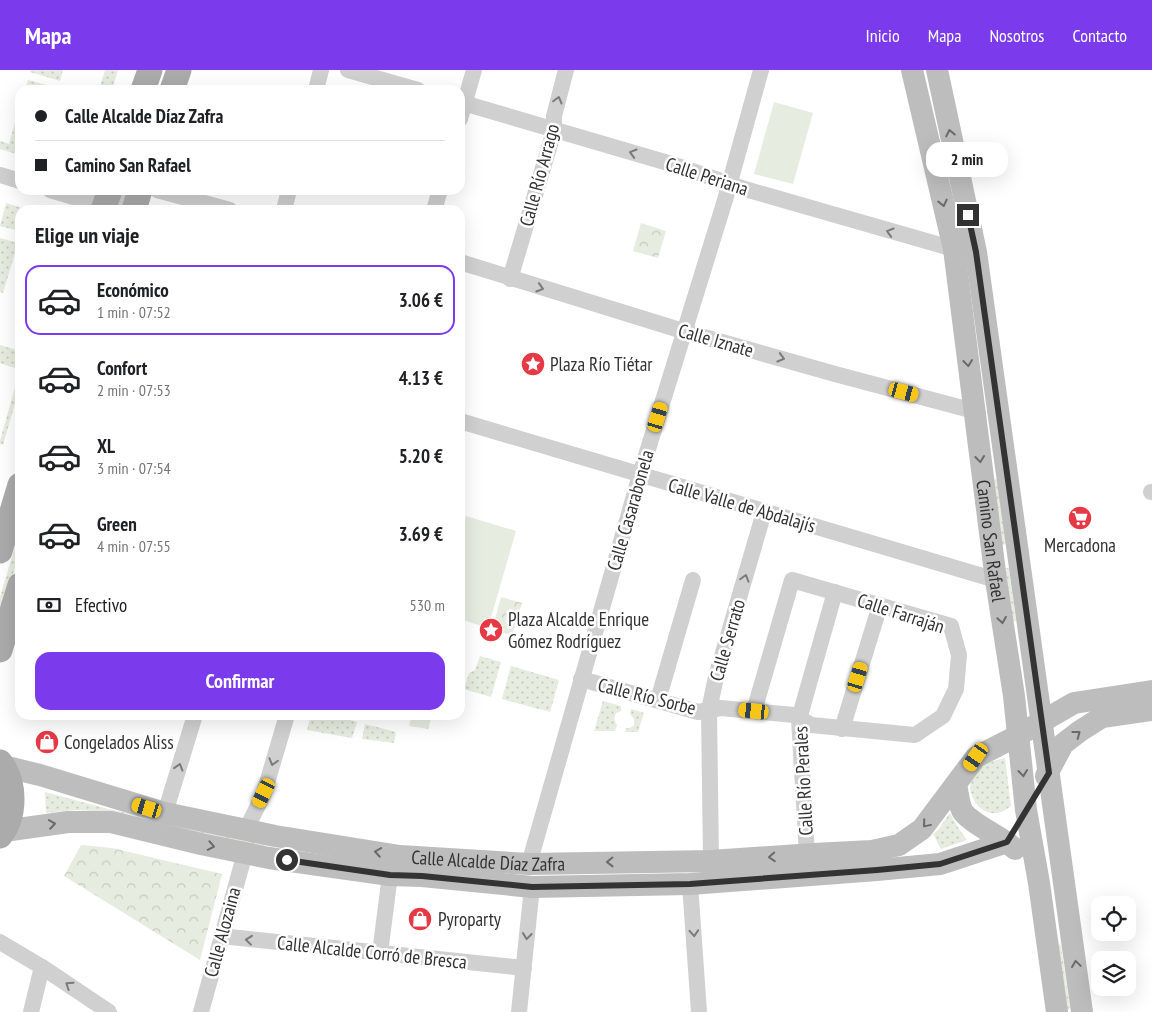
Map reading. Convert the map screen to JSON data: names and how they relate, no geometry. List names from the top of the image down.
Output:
{
  "streets": {
    "main road": ["Camino San Rafael", "Calle Alcalde Díaz Zafra"],
    "street": [
      "Calle Río Arrago",
      "Calle Periana",
      "Calle Iznate",
      "Calle Valle de Abdalajís",
      "Calle Casarabonela",
      "Calle Farraján",
      "Calle Serrato",
      "Calle Río Sorbe",
      "Calle Río Perales",
      "Calle Alozaina",
      "Calle Alcalde Corró de Bresca"
    ]
  },
  "crossings": [
    ["Calle Río Arrago", "Calle Periana"],
    ["Calle Río Arrago", "Calle Iznate"],
    ["Calle Periana", "Calle Casarabonela"],
    ["Calle Periana", "Camino San Rafael"],
    ["Calle Iznate", "Calle Casarabonela"],
    ["Calle Iznate", "Camino San Rafael"],
    ["Calle Valle de Abdalajís", "Calle Casarabonela"],
    ["Calle Valle de Abdalajís", "Camino San Rafael"],
    ["Calle Valle de Abdalajís", "Calle Serrato"],
    ["Calle Casarabonela", "Calle Río Sorbe"],
    ["Calle Casarabonela", "Calle Alcalde Díaz Zafra"],
    ["Camino San Rafael", "Calle Alcalde Díaz Zafra"],
    ["Calle Farraján", "Calle Río Sorbe"],
    ["Calle Farraján", "Calle Río Perales"],
    ["Calle Serrato", "Calle Río Sorbe"],
    ["Calle Serrato", "Calle Alcalde Díaz Zafra"],
    ["Calle Río Sorbe", "Calle Río Perales"],
    ["Calle Río Perales", "Calle Alcalde Díaz Zafra"],
    ["Calle Alcalde Díaz Zafra", "Calle Alozaina"],
    ["Calle Alozaina", "Calle Alcalde Corró de Bresca"]
  ],
  "one_way": ["Calle Periana", "Calle Iznate", "Calle Alcalde Corró de Bresca"],
  "places": {
    "place": ["Plaza Río Tiétar", "Plaza Alcalde Enrique Gómez Rodríguez"],
    "supermarket": ["Mercadona"],
    "shop": ["Congelados Aliss", "Pyroparty"]
  },
  "page": {
    "header": "Mapa",
    "nav": [
      "Inicio",
      "Mapa",
      "Nosotros",
      "Contacto"
    ],
    "banner": ["Calle Alcalde Díaz Zafra", "Camino San Rafael"],
    "bubble": "2 min",
    "heading": "Elige un viaje",
    "list": [
      {
        "name": "Económico",
        "note": "1 min · 07:52",
        "value": "3.06 €"
      },
      {
        "name": "Confort",
        "note": "2 min · 07:53",
        "value": "4.13 €"
      },
      {
        "name": "XL",
        "note": "3 min · 07:54",
        "value": "5.20 €"
      },
      {
        "name": "Green",
        "note": "4 min · 07:55",
        "value": "3.69 €"
      }
    ],
    "pay": ["Efectivo", "530 m"],
    "buttons": "Confirmar"
  }
}
